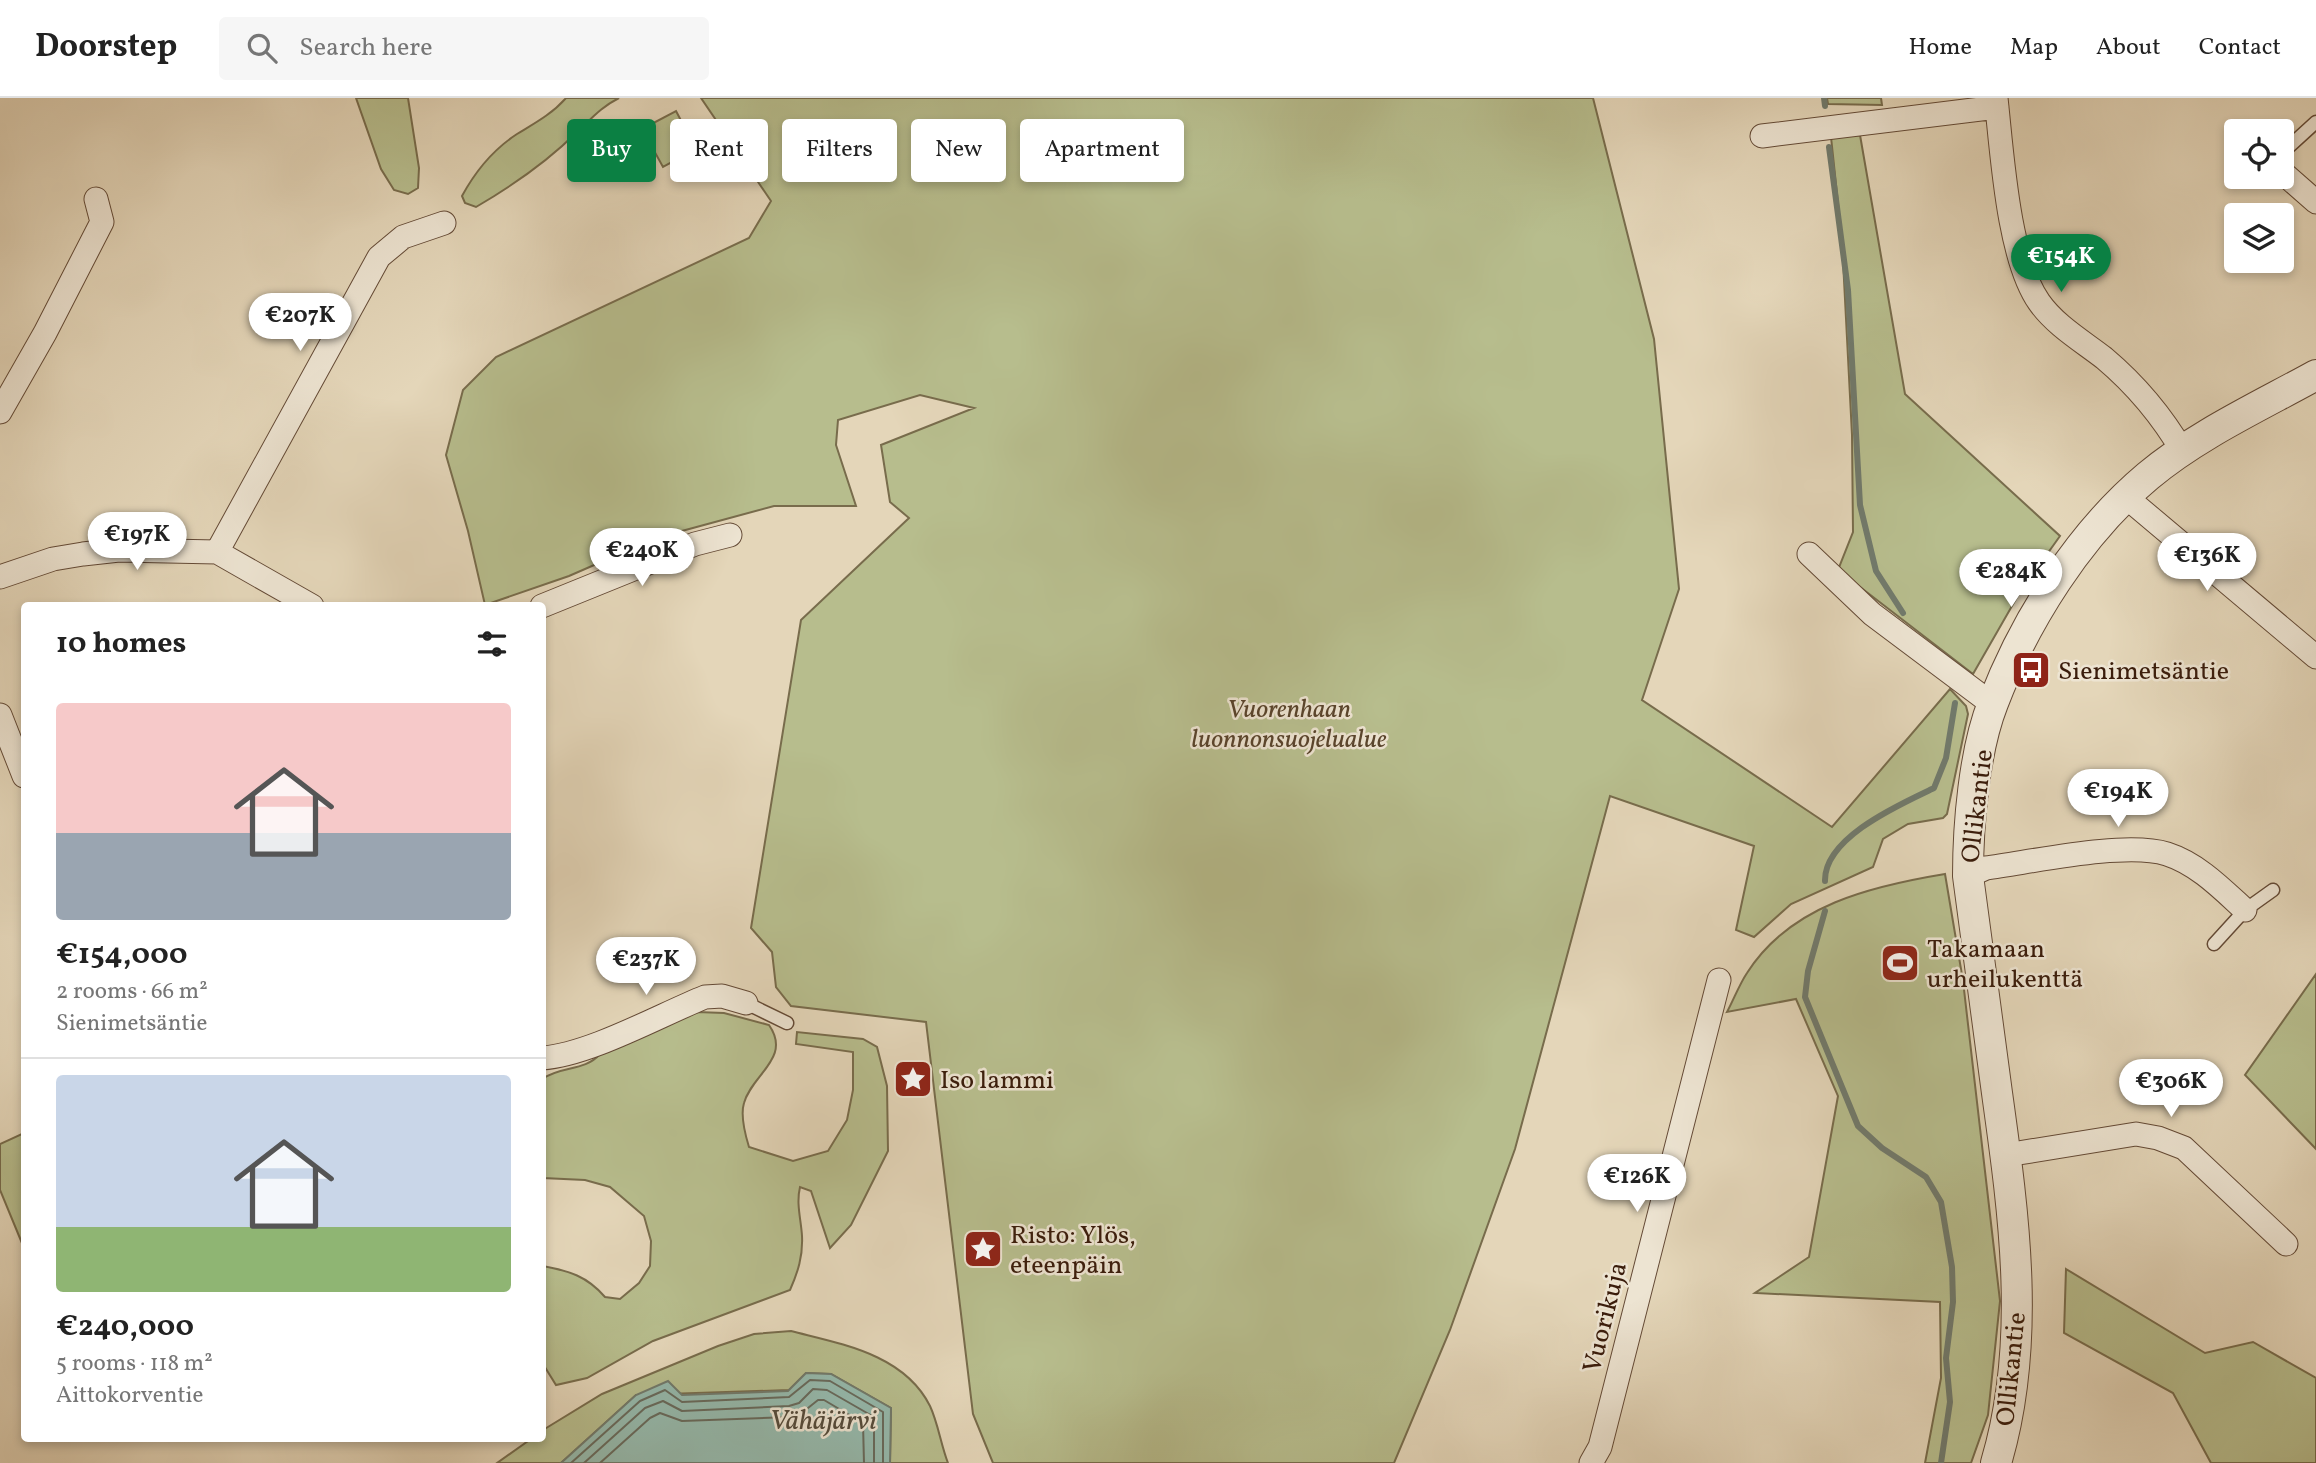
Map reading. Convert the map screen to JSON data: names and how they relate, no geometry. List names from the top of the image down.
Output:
{
  "streets": {
    "street": ["Ollikantie", "Vuorikuja"]
  },
  "water": ["Vähäjärvi"],
  "parks": ["Vuorenhaan luonnonsuojelualue"],
  "places": {
    "bus stop": ["Sienimetsäntie"],
    "sports": ["Takamaan urheilukenttä"],
    "place": ["Iso lammi", "Risto: Ylös, eteenpäin"]
  },
  "page": {
    "header": "Doorstep",
    "search": "Search here",
    "nav": [
      "Home",
      "Map",
      "About",
      "Contact"
    ],
    "chip": [
      "Buy",
      "Rent",
      "Filters",
      "New",
      "Apartment"
    ],
    "price": [
      "€154K",
      "€207K",
      "€197K",
      "€240K",
      "€136K",
      "€284K",
      "€194K",
      "€237K",
      "€306K",
      "€126K"
    ],
    "heading": "10 homes",
    "list": [
      {
        "name": "€154,000",
        "note": "2 rooms · 66 m² · Sienimetsäntie"
      },
      {
        "name": "€240,000",
        "note": "5 rooms · 118 m² · Aittokorventie"
      }
    ]
  }
}
